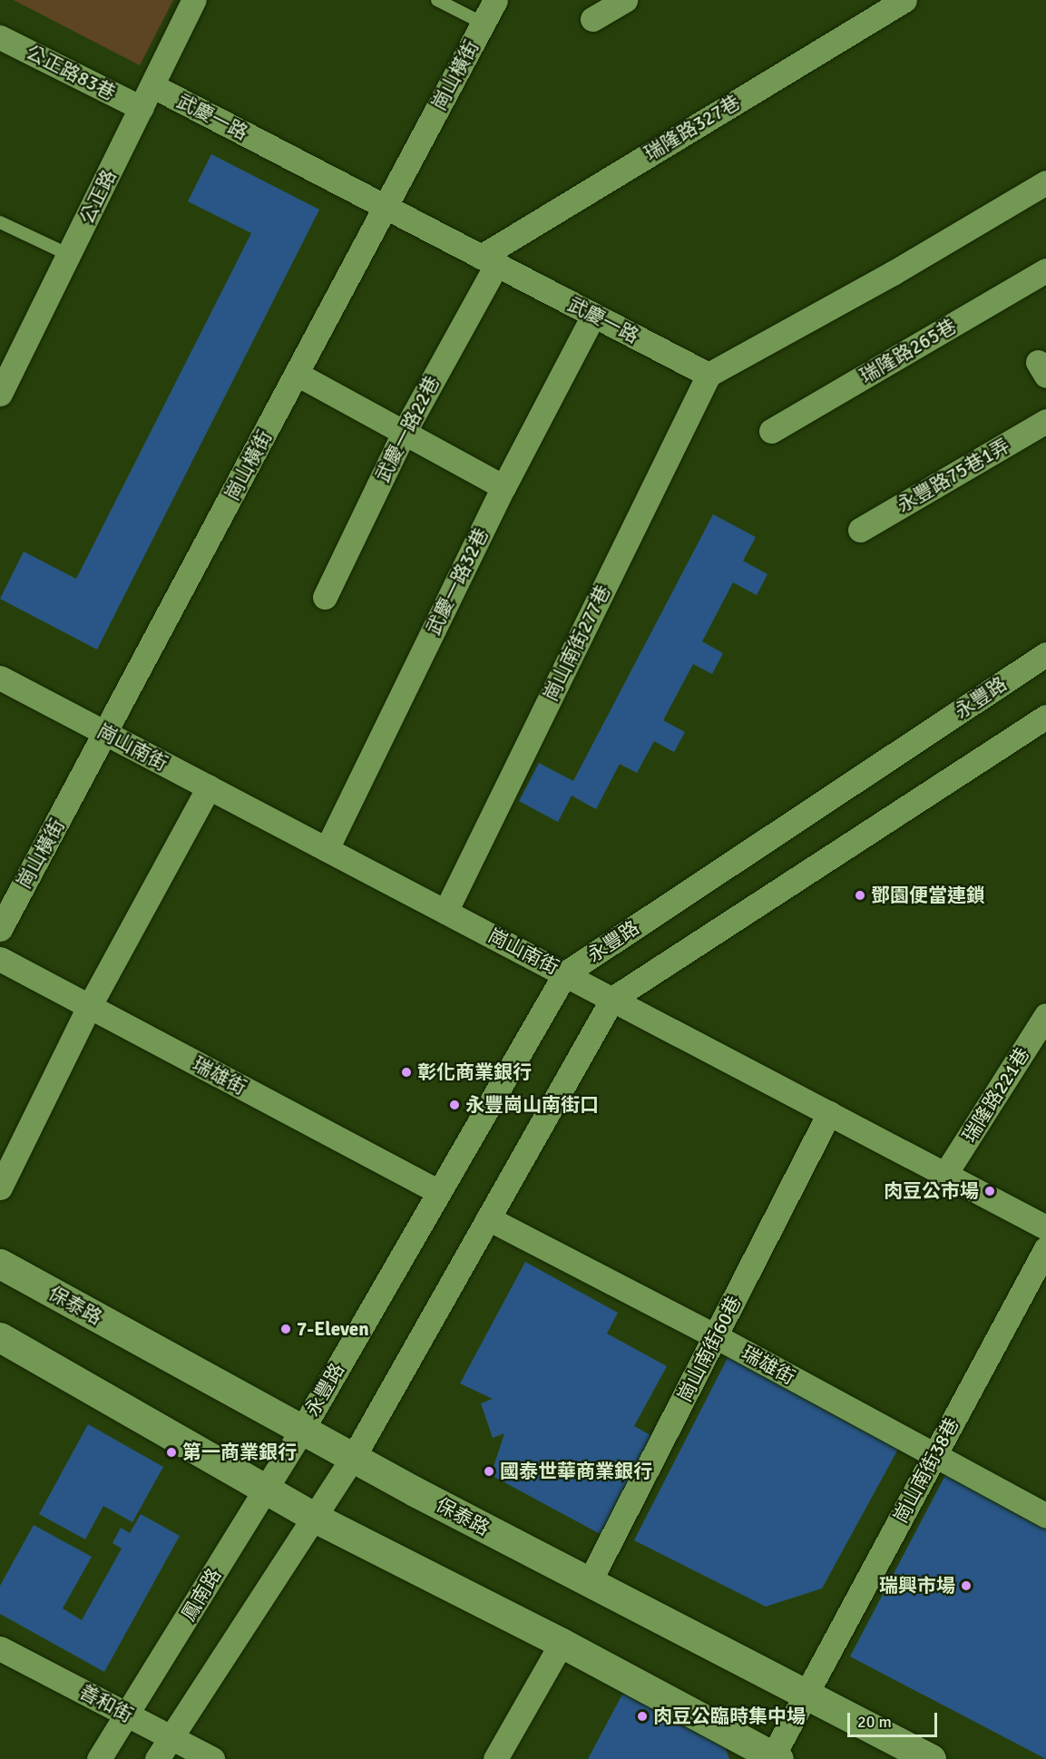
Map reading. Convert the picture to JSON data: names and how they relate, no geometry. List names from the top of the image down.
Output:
{
  "streets": {
    "street": [
      "公正路83巷",
      "崗山橫街",
      "武慶一路",
      "瑞隆路327巷",
      "公正路",
      "瑞隆路265巷",
      "武慶一路22巷",
      "永豐路75巷1弄",
      "武慶一路32巷",
      "崗山南街277巷",
      "永豐路",
      "崗山南街",
      "瑞雄街",
      "瑞隆路221巷",
      "保泰路",
      "崗山南街60巷",
      "崗山南街38巷",
      "鳳南路",
      "善和街"
    ]
  },
  "crossings": [
    ["公正路83巷", "公正路"],
    ["崗山橫街", "武慶一路"],
    ["崗山橫街", "崗山南街"],
    ["武慶一路", "瑞隆路327巷"],
    ["武慶一路", "公正路"],
    ["武慶一路", "武慶一路22巷"],
    ["武慶一路", "武慶一路32巷"],
    ["武慶一路", "崗山南街277巷"],
    ["瑞隆路327巷", "武慶一路22巷"],
    ["武慶一路32巷", "崗山南街"],
    ["崗山南街277巷", "崗山南街"],
    ["永豐路", "崗山南街"],
    ["永豐路", "瑞雄街"],
    ["永豐路", "保泰路"],
    ["永豐路", "鳳南路"],
    ["崗山南街", "瑞隆路221巷"],
    ["崗山南街", "崗山南街60巷"],
    ["瑞雄街", "崗山南街60巷"],
    ["瑞雄街", "崗山南街38巷"],
    ["保泰路", "崗山南街60巷"],
    ["保泰路", "崗山南街38巷"],
    ["保泰路", "鳳南路"],
    ["鳳南路", "善和街"]
  ],
  "places": [
    "鄧園便當連鎖",
    "彰化商業銀行",
    "永豐崗山南街口",
    "肉豆公市場",
    "7-Eleven",
    "第一商業銀行",
    "國泰世華商業銀行",
    "瑞興市場",
    "肉豆公臨時集中場"
  ],
  "scale_bar": "20 m"
}
